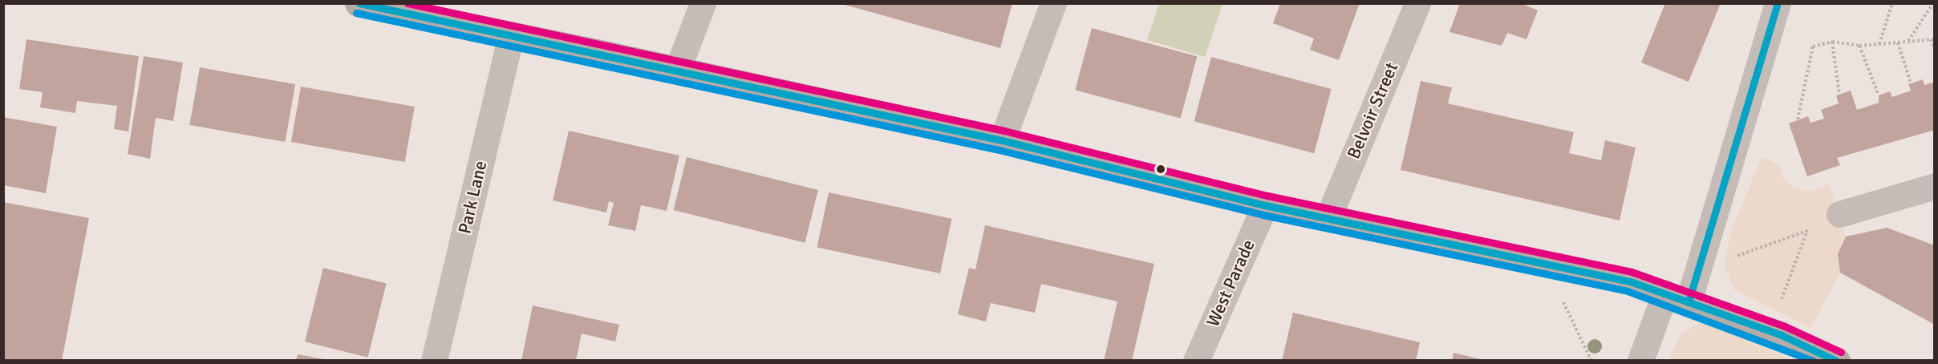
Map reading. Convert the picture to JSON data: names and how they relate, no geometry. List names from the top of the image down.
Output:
{
  "streets": {
    "street": ["Belvoir Street", "Park Lane", "West Parade"]
  }
}
